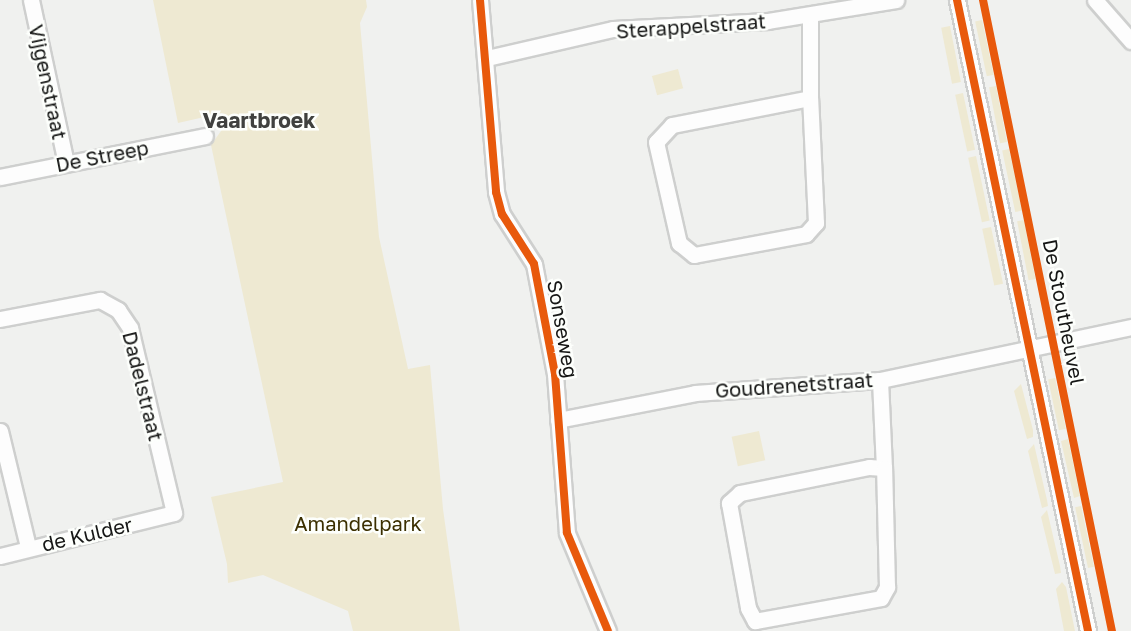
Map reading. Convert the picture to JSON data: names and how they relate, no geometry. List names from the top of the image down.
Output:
{
  "streets": {
    "street": [
      "Sterappelstraat",
      "Vijgenstraat",
      "De Streep",
      "De Stoutheuvel",
      "Sonseweg",
      "Goudrenetstraat",
      "Dadelstraat",
      "de Kulder"
    ]
  },
  "crossings": [
    ["Sterappelstraat", "Sonseweg"],
    ["Vijgenstraat", "De Streep"],
    ["De Stoutheuvel", "Goudrenetstraat"],
    ["Sonseweg", "Goudrenetstraat"],
    ["Dadelstraat", "de Kulder"]
  ],
  "districts": ["Vaartbroek"],
  "parks": ["Amandelpark"]
}
